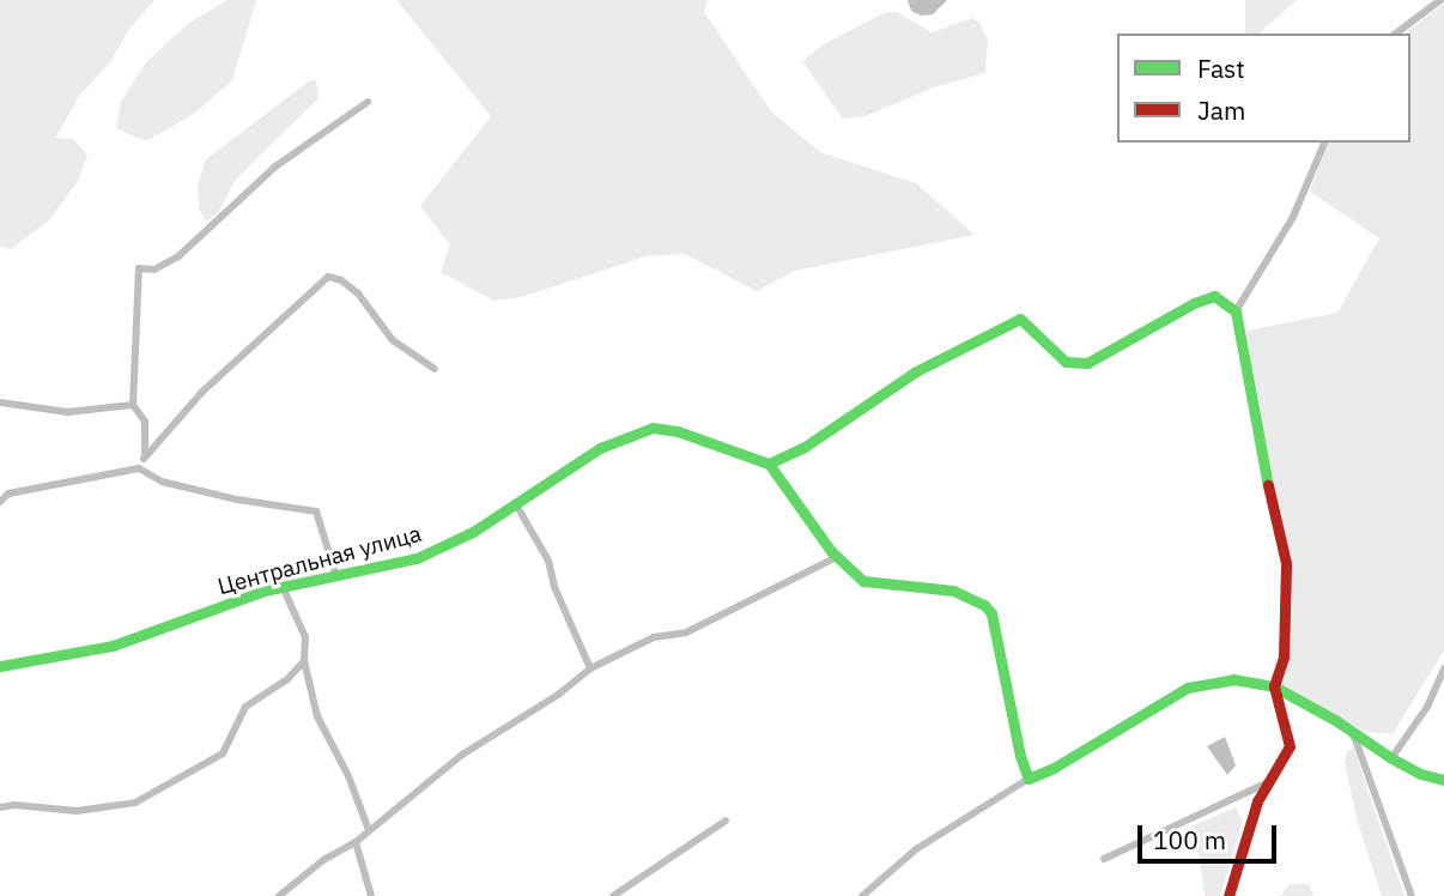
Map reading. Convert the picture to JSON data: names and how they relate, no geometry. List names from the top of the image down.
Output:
{
  "streets": {
    "street": ["Центральная улица"]
  },
  "legend": ["Fast", "Jam"],
  "scale_bar": "100 m"
}
